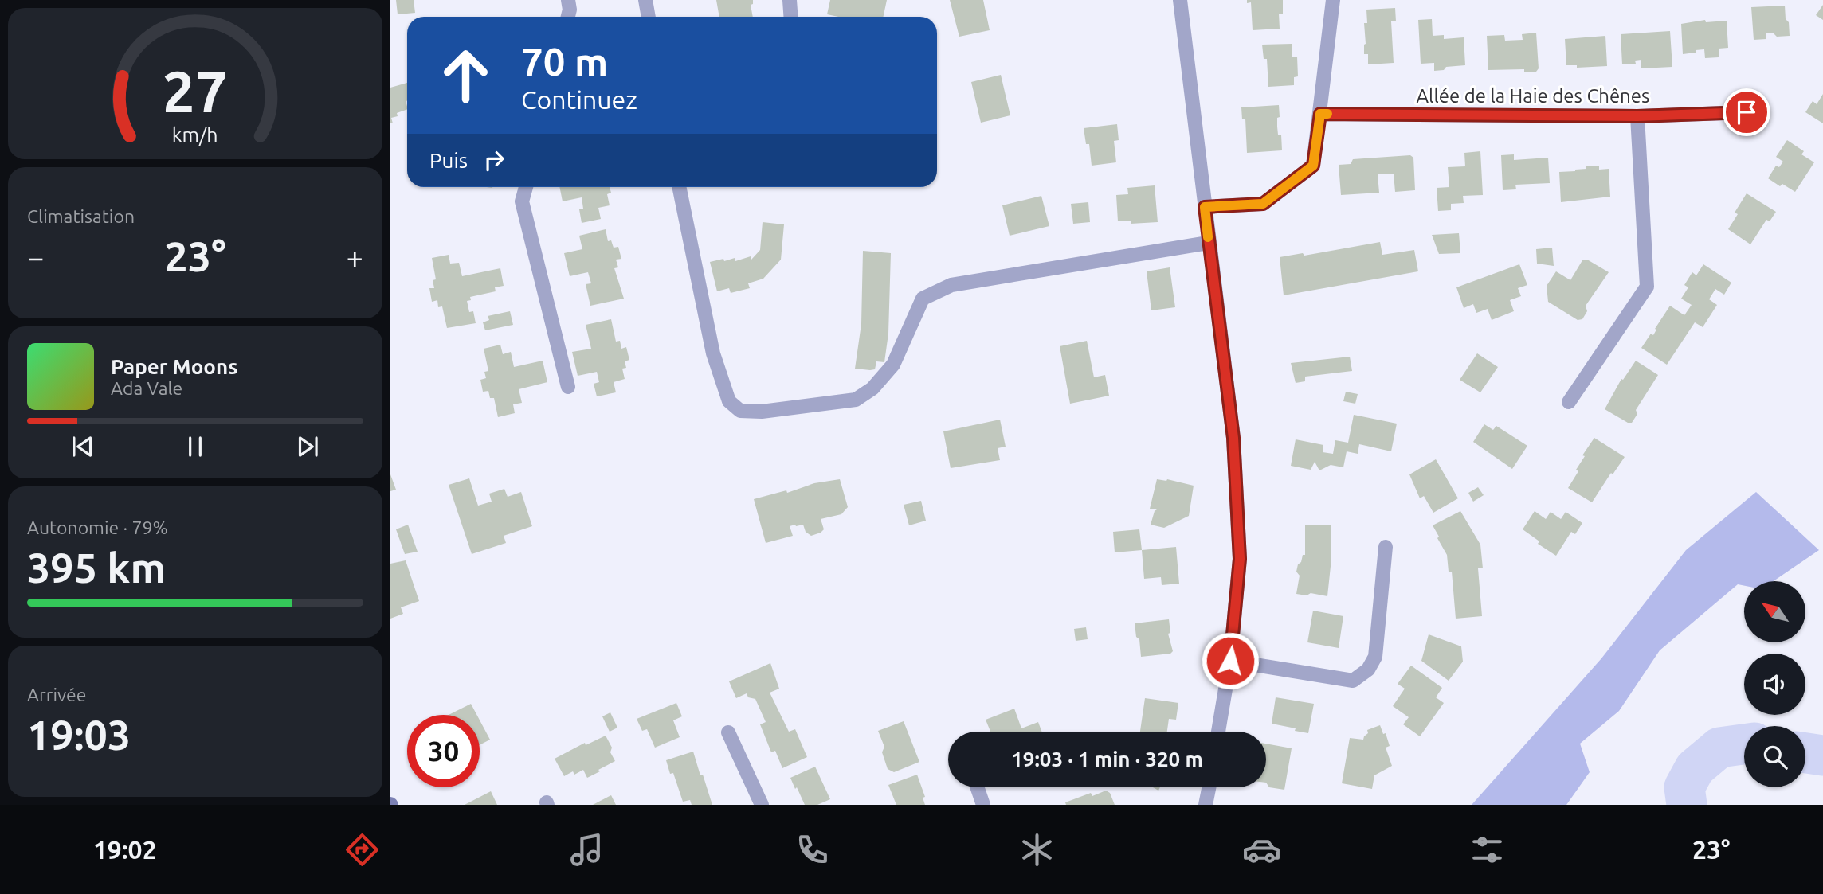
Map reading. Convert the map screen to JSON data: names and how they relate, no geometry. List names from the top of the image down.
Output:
{
  "streets": {
    "street": ["Allée de la Haie des Chênes"]
  },
  "north": "top left",
  "page": {
    "turn": ["70 m", "Continuez"],
    "then": "Puis",
    "tile": [
      "Climatisation",
      ["Autonomie · 79%", "395 km"],
      ["Arrivée", "19:03"]
    ],
    "heat": ["−", "23°", "+"],
    "song": ["Paper Moons", "Ada Vale"],
    "limit": "30",
    "trip": "19:03 · 1 min · 320 m",
    "tabs": ["19:02", "23°"],
    "gauge": ["27", "km/h"]
  }
}
